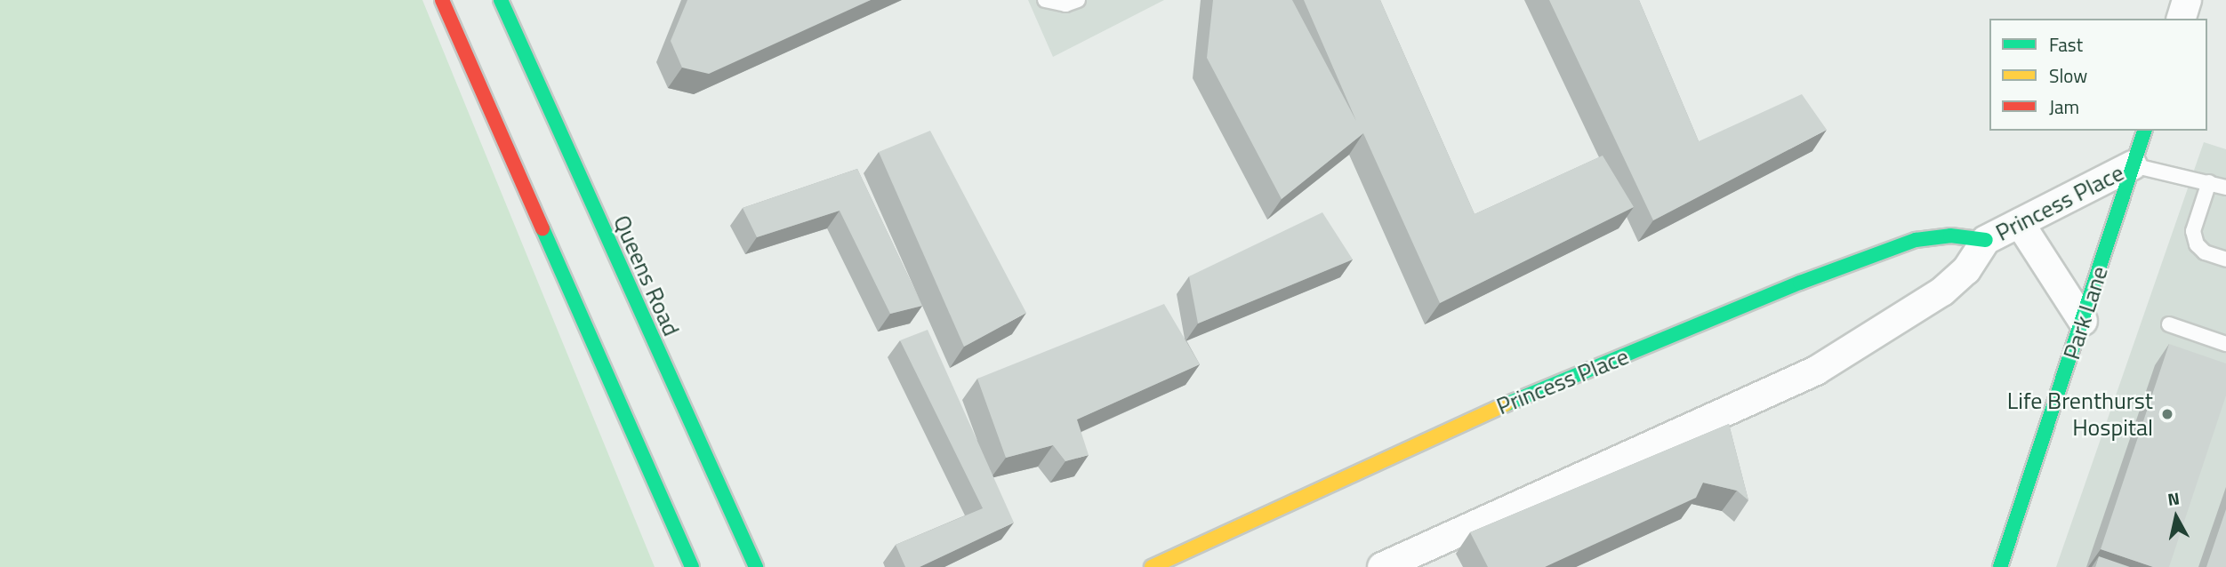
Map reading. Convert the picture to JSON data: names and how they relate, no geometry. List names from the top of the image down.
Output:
{
  "streets": {
    "street": ["Princess Place", "Queens Road", "Park Lane"]
  },
  "crossings": [
    ["Princess Place", "Park Lane"]
  ],
  "places": ["Life Brenthurst Hospital"],
  "legend": ["Fast", "Slow", "Jam"],
  "north": "top"
}
